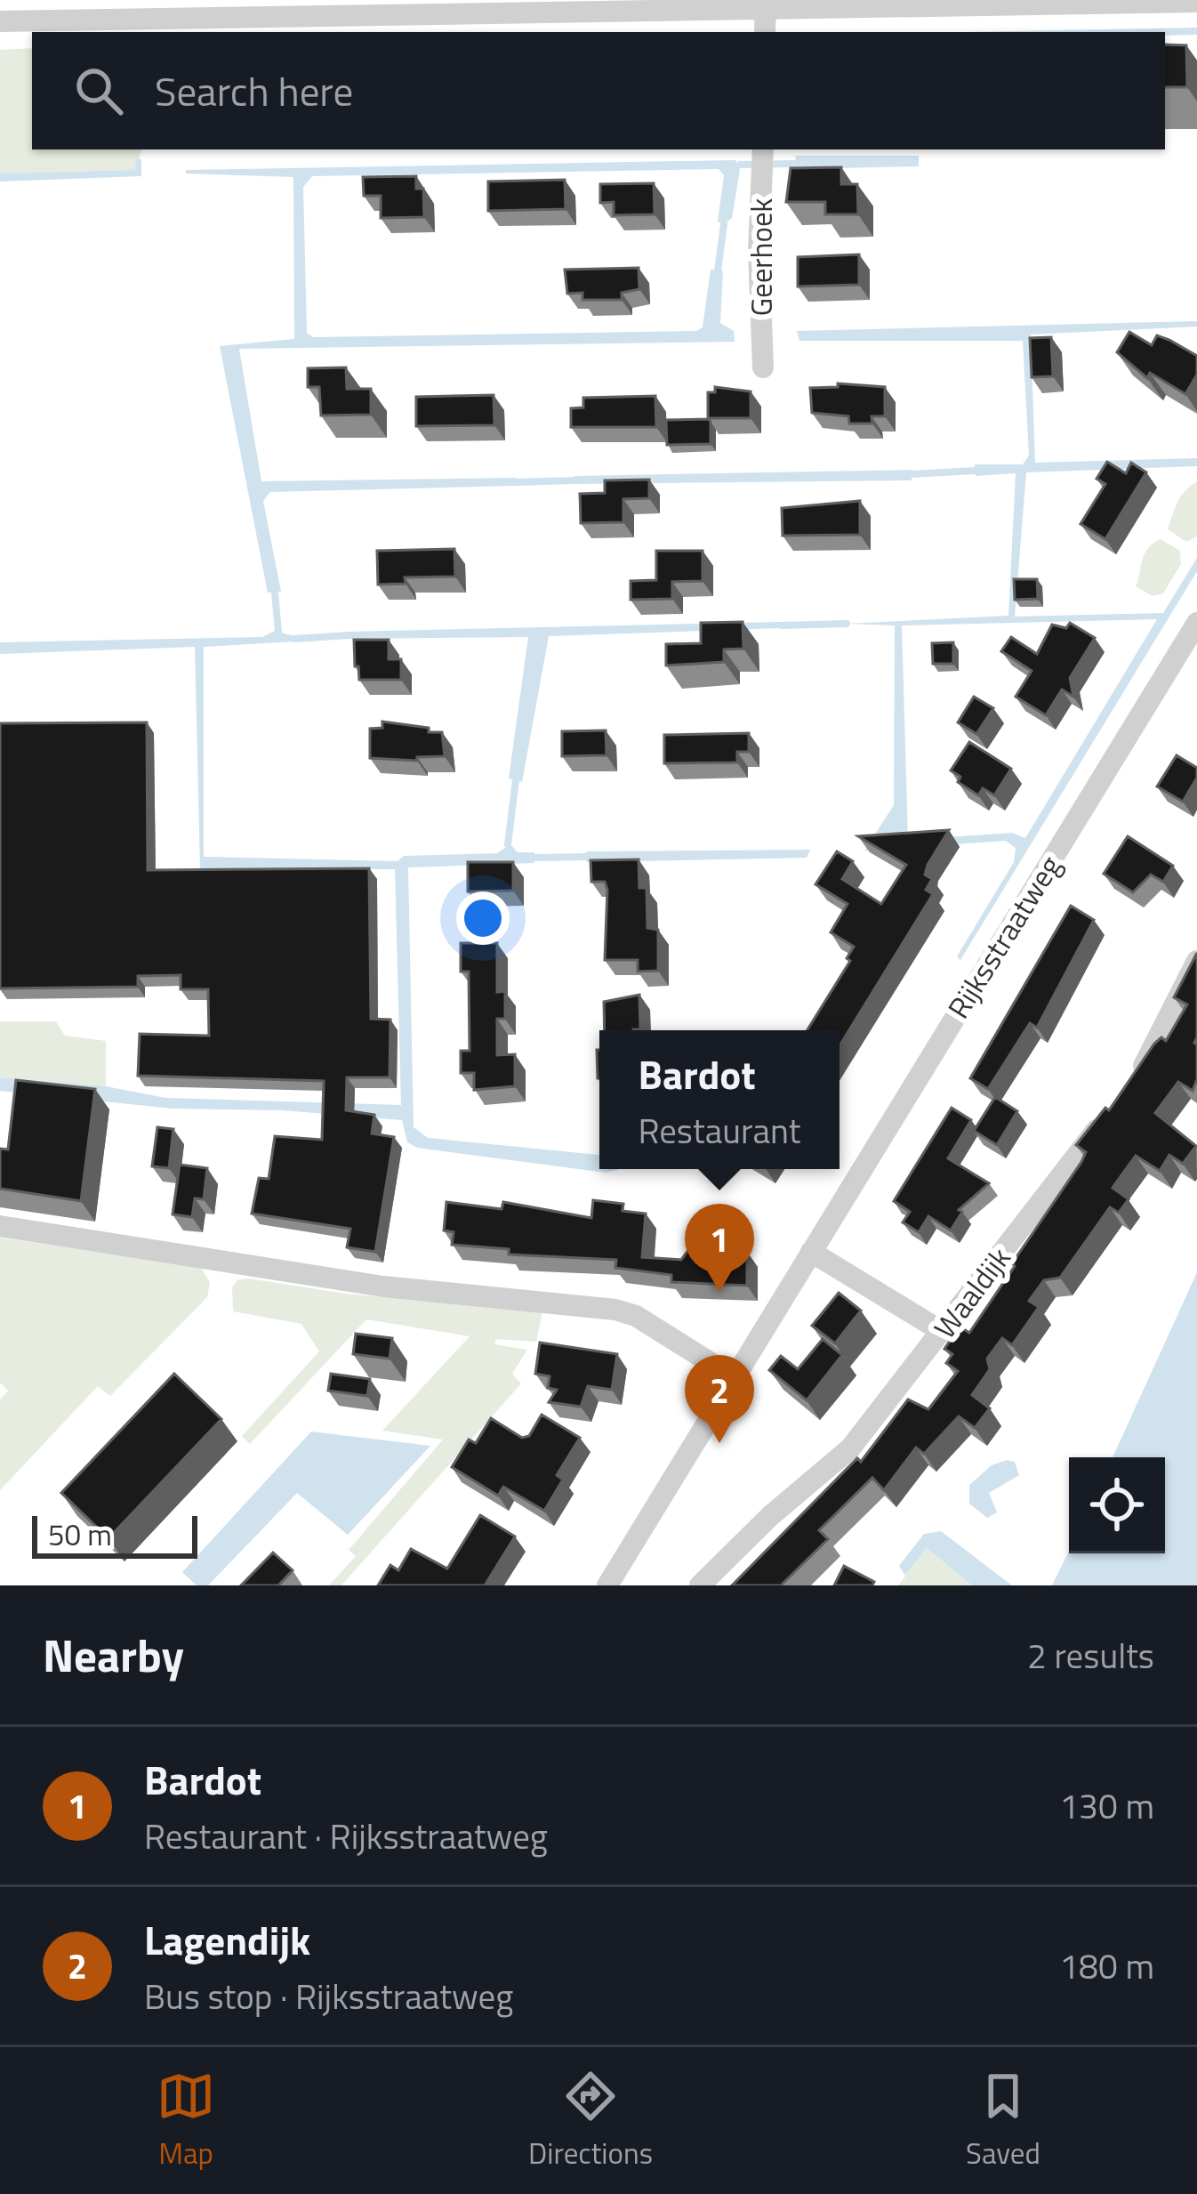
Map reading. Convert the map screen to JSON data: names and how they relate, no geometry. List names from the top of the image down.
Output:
{
  "streets": {
    "street": ["Geerhoek", "Rijksstraatweg", "Waaldijk"]
  },
  "scale_bar": "50 m",
  "page": {
    "search": "Search here",
    "popup": ["Bardot", "Restaurant"],
    "pins": ["1", "2"],
    "scale": "50 m",
    "heading": ["Nearby", "2 results"],
    "list": [
      {
        "mark": "1",
        "name": "Bardot",
        "note": "Restaurant · Rijksstraatweg",
        "value": "130 m"
      },
      {
        "mark": "2",
        "name": "Lagendijk",
        "note": "Bus stop · Rijksstraatweg",
        "value": "180 m"
      }
    ],
    "nav": ["Map", "Directions", "Saved"]
  }
}
